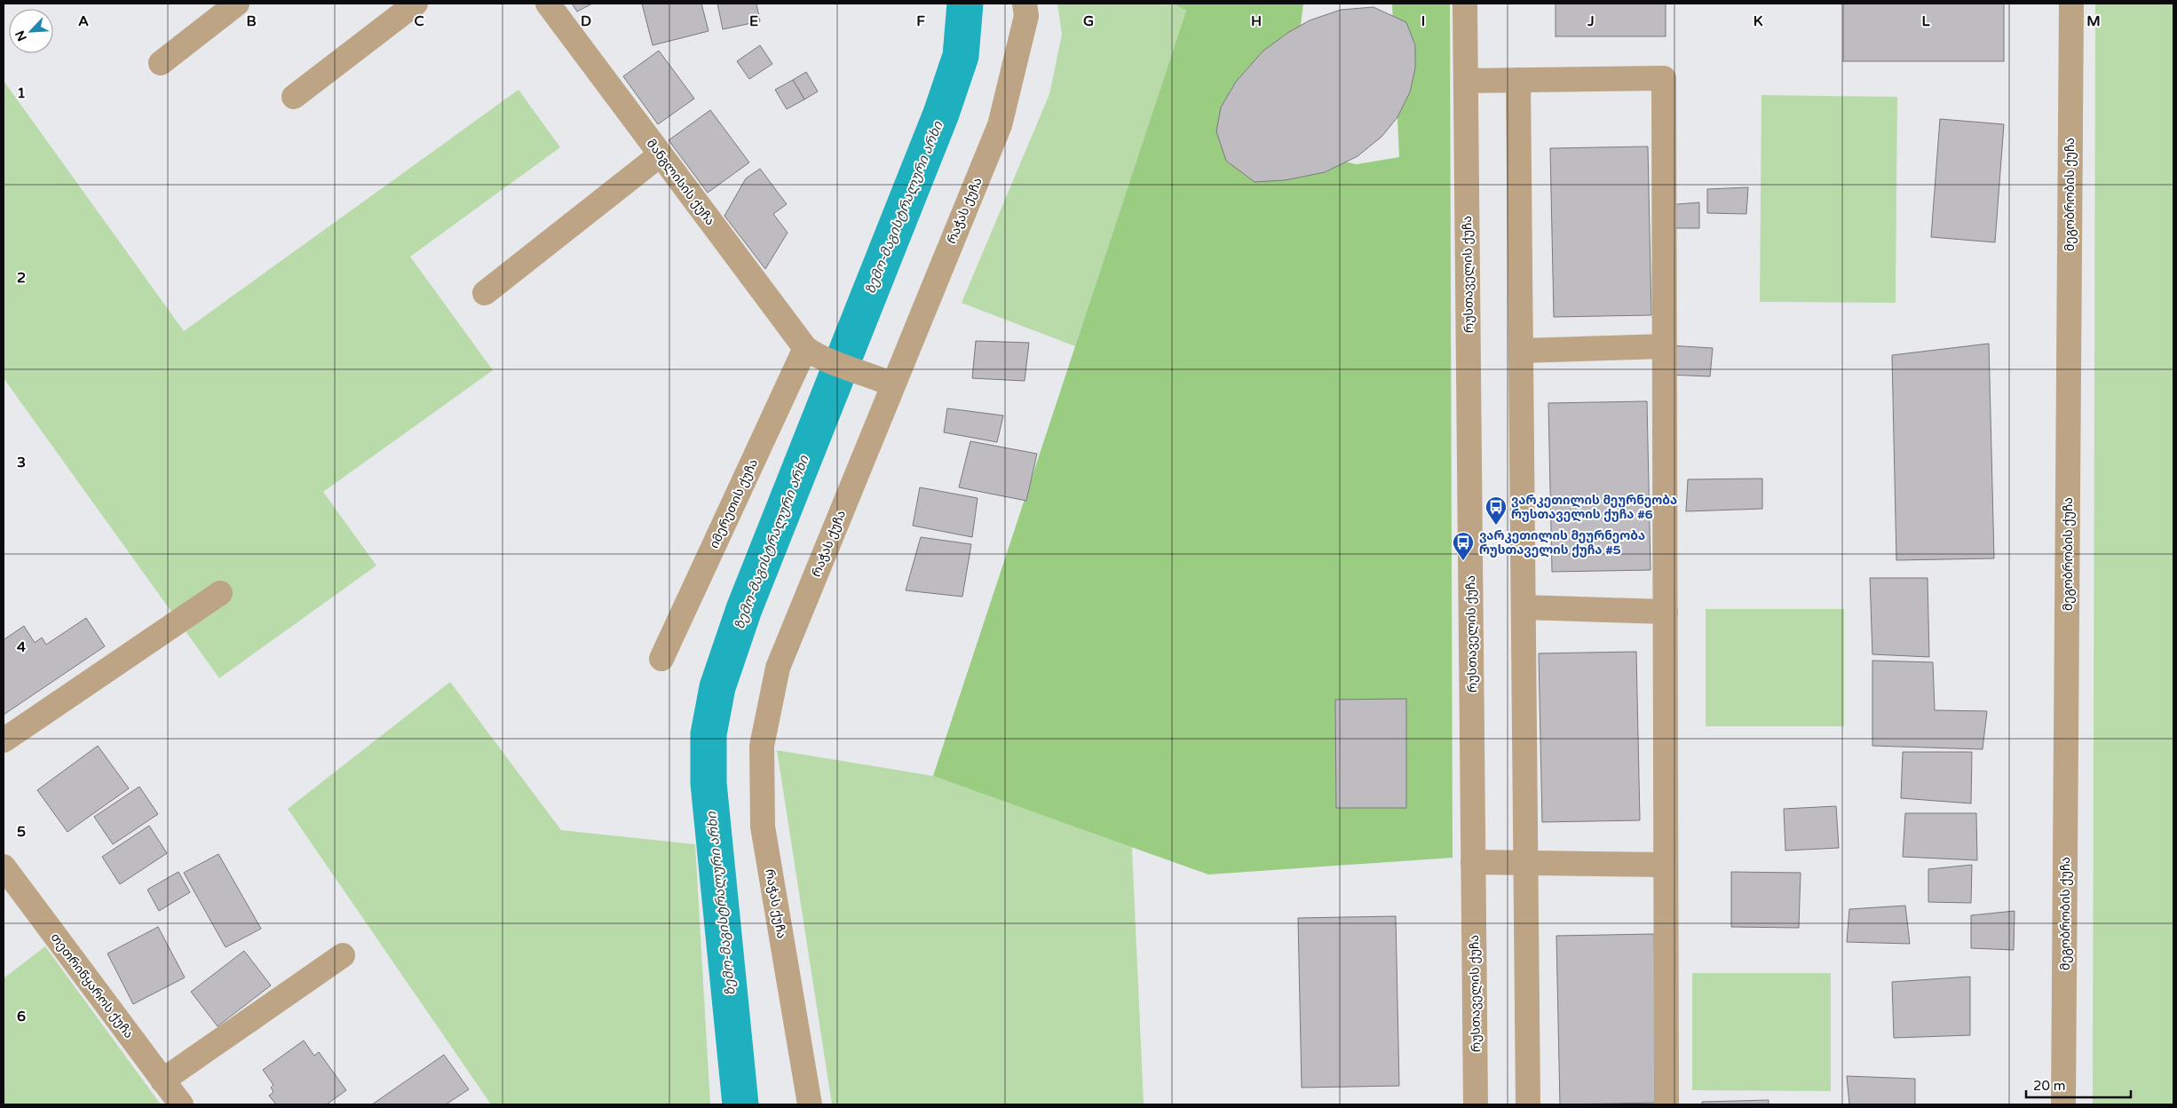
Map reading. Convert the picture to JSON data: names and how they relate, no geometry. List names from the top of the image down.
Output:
{
  "streets": {
    "street": [
      "მანგლისის ქუჩა",
      "მეგობრობის ქუჩა",
      "რაჭას ქუჩა",
      "რუსთაველის ქუჩა",
      "იმერეთის ქუჩა",
      "თეთრიწყაროს ქუჩა"
    ]
  },
  "crossings": [
    ["მანგლისის ქუჩა", "იმერეთის ქუჩა"]
  ],
  "water": ["ზემო-მაგისტრალური არხი"],
  "places": {
    "bus stop": ["ვარკეთილის მეურნეობა რუსთაველის ქუჩა #6", "ვარკეთილის მეურნეობა რუსთაველის ქუჩა #5"]
  },
  "scale_bar": "20 m",
  "north": "bottom left",
  "grid": {
    "columns": [
      "A",
      "B",
      "C",
      "D",
      "E",
      "F",
      "G",
      "H",
      "I",
      "J",
      "K",
      "L",
      "M"
    ],
    "rows": [
      "1",
      "2",
      "3",
      "4",
      "5",
      "6"
    ]
  }
}
